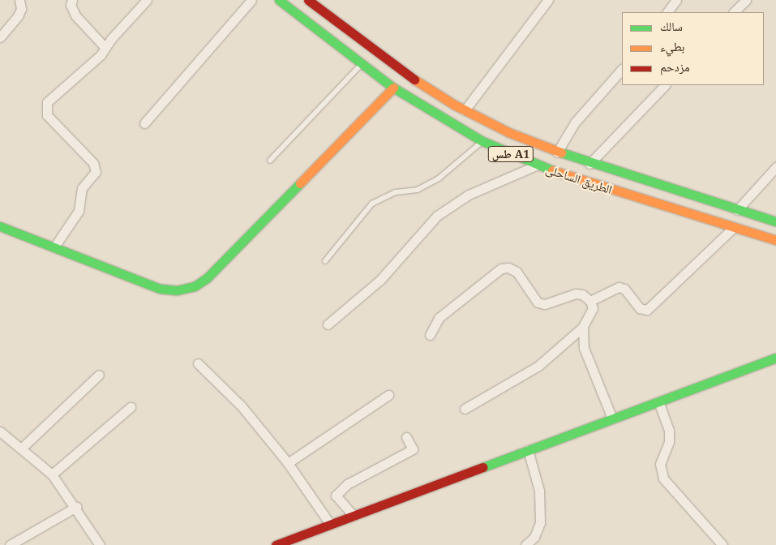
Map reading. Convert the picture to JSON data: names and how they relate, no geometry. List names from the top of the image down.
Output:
{
  "streets": {
    "main road": ["طس A1", "الطريق الساحلى"]
  },
  "legend": ["سالك", "بطيء", "مزدحم"]
}
